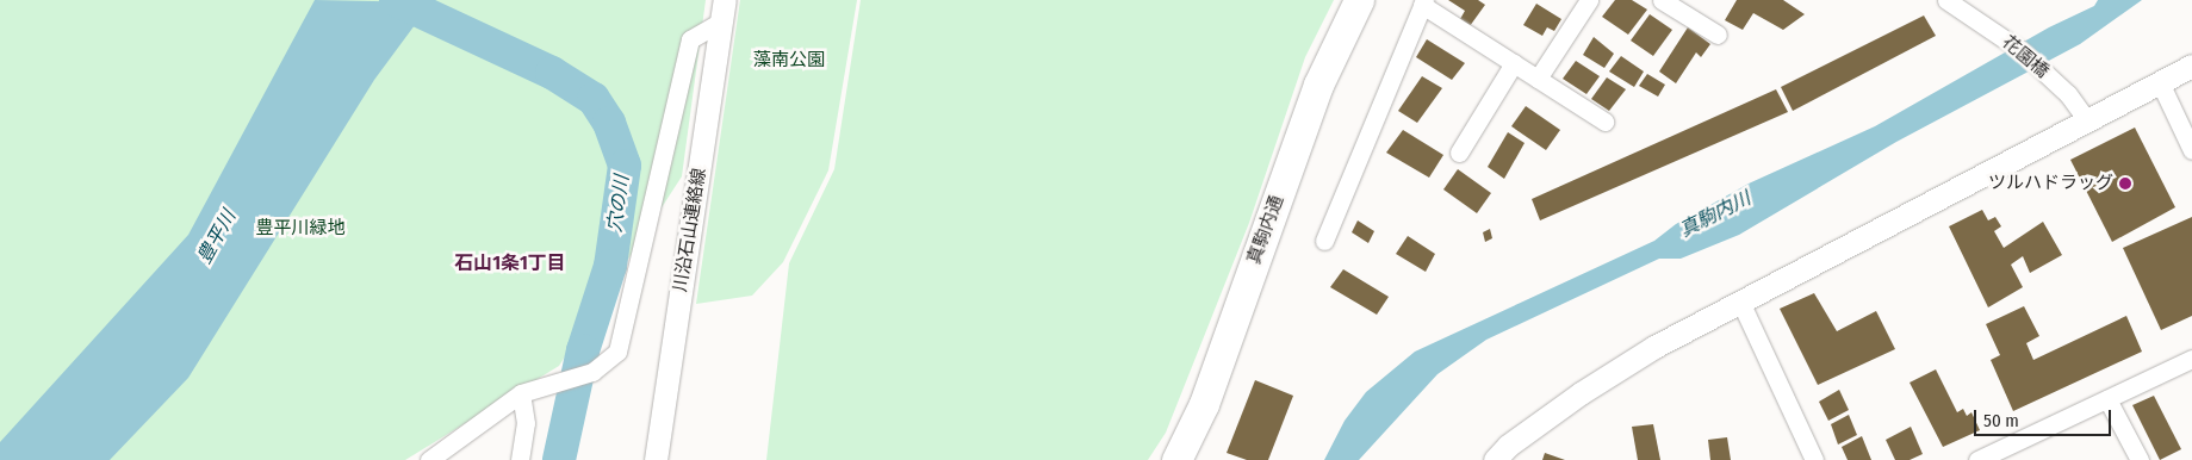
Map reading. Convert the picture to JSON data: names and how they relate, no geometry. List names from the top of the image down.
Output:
{
  "streets": {
    "highway": ["真駒内通"],
    "street": ["花園橋", "川沿石山連絡線"]
  },
  "districts": ["石山1条1丁目"],
  "water": ["穴の川", "真駒内川", "豊平川"],
  "parks": ["藻南公園", "豊平川緑地"],
  "places": ["ツルハドラッグ"],
  "scale_bar": "50 m"
}
